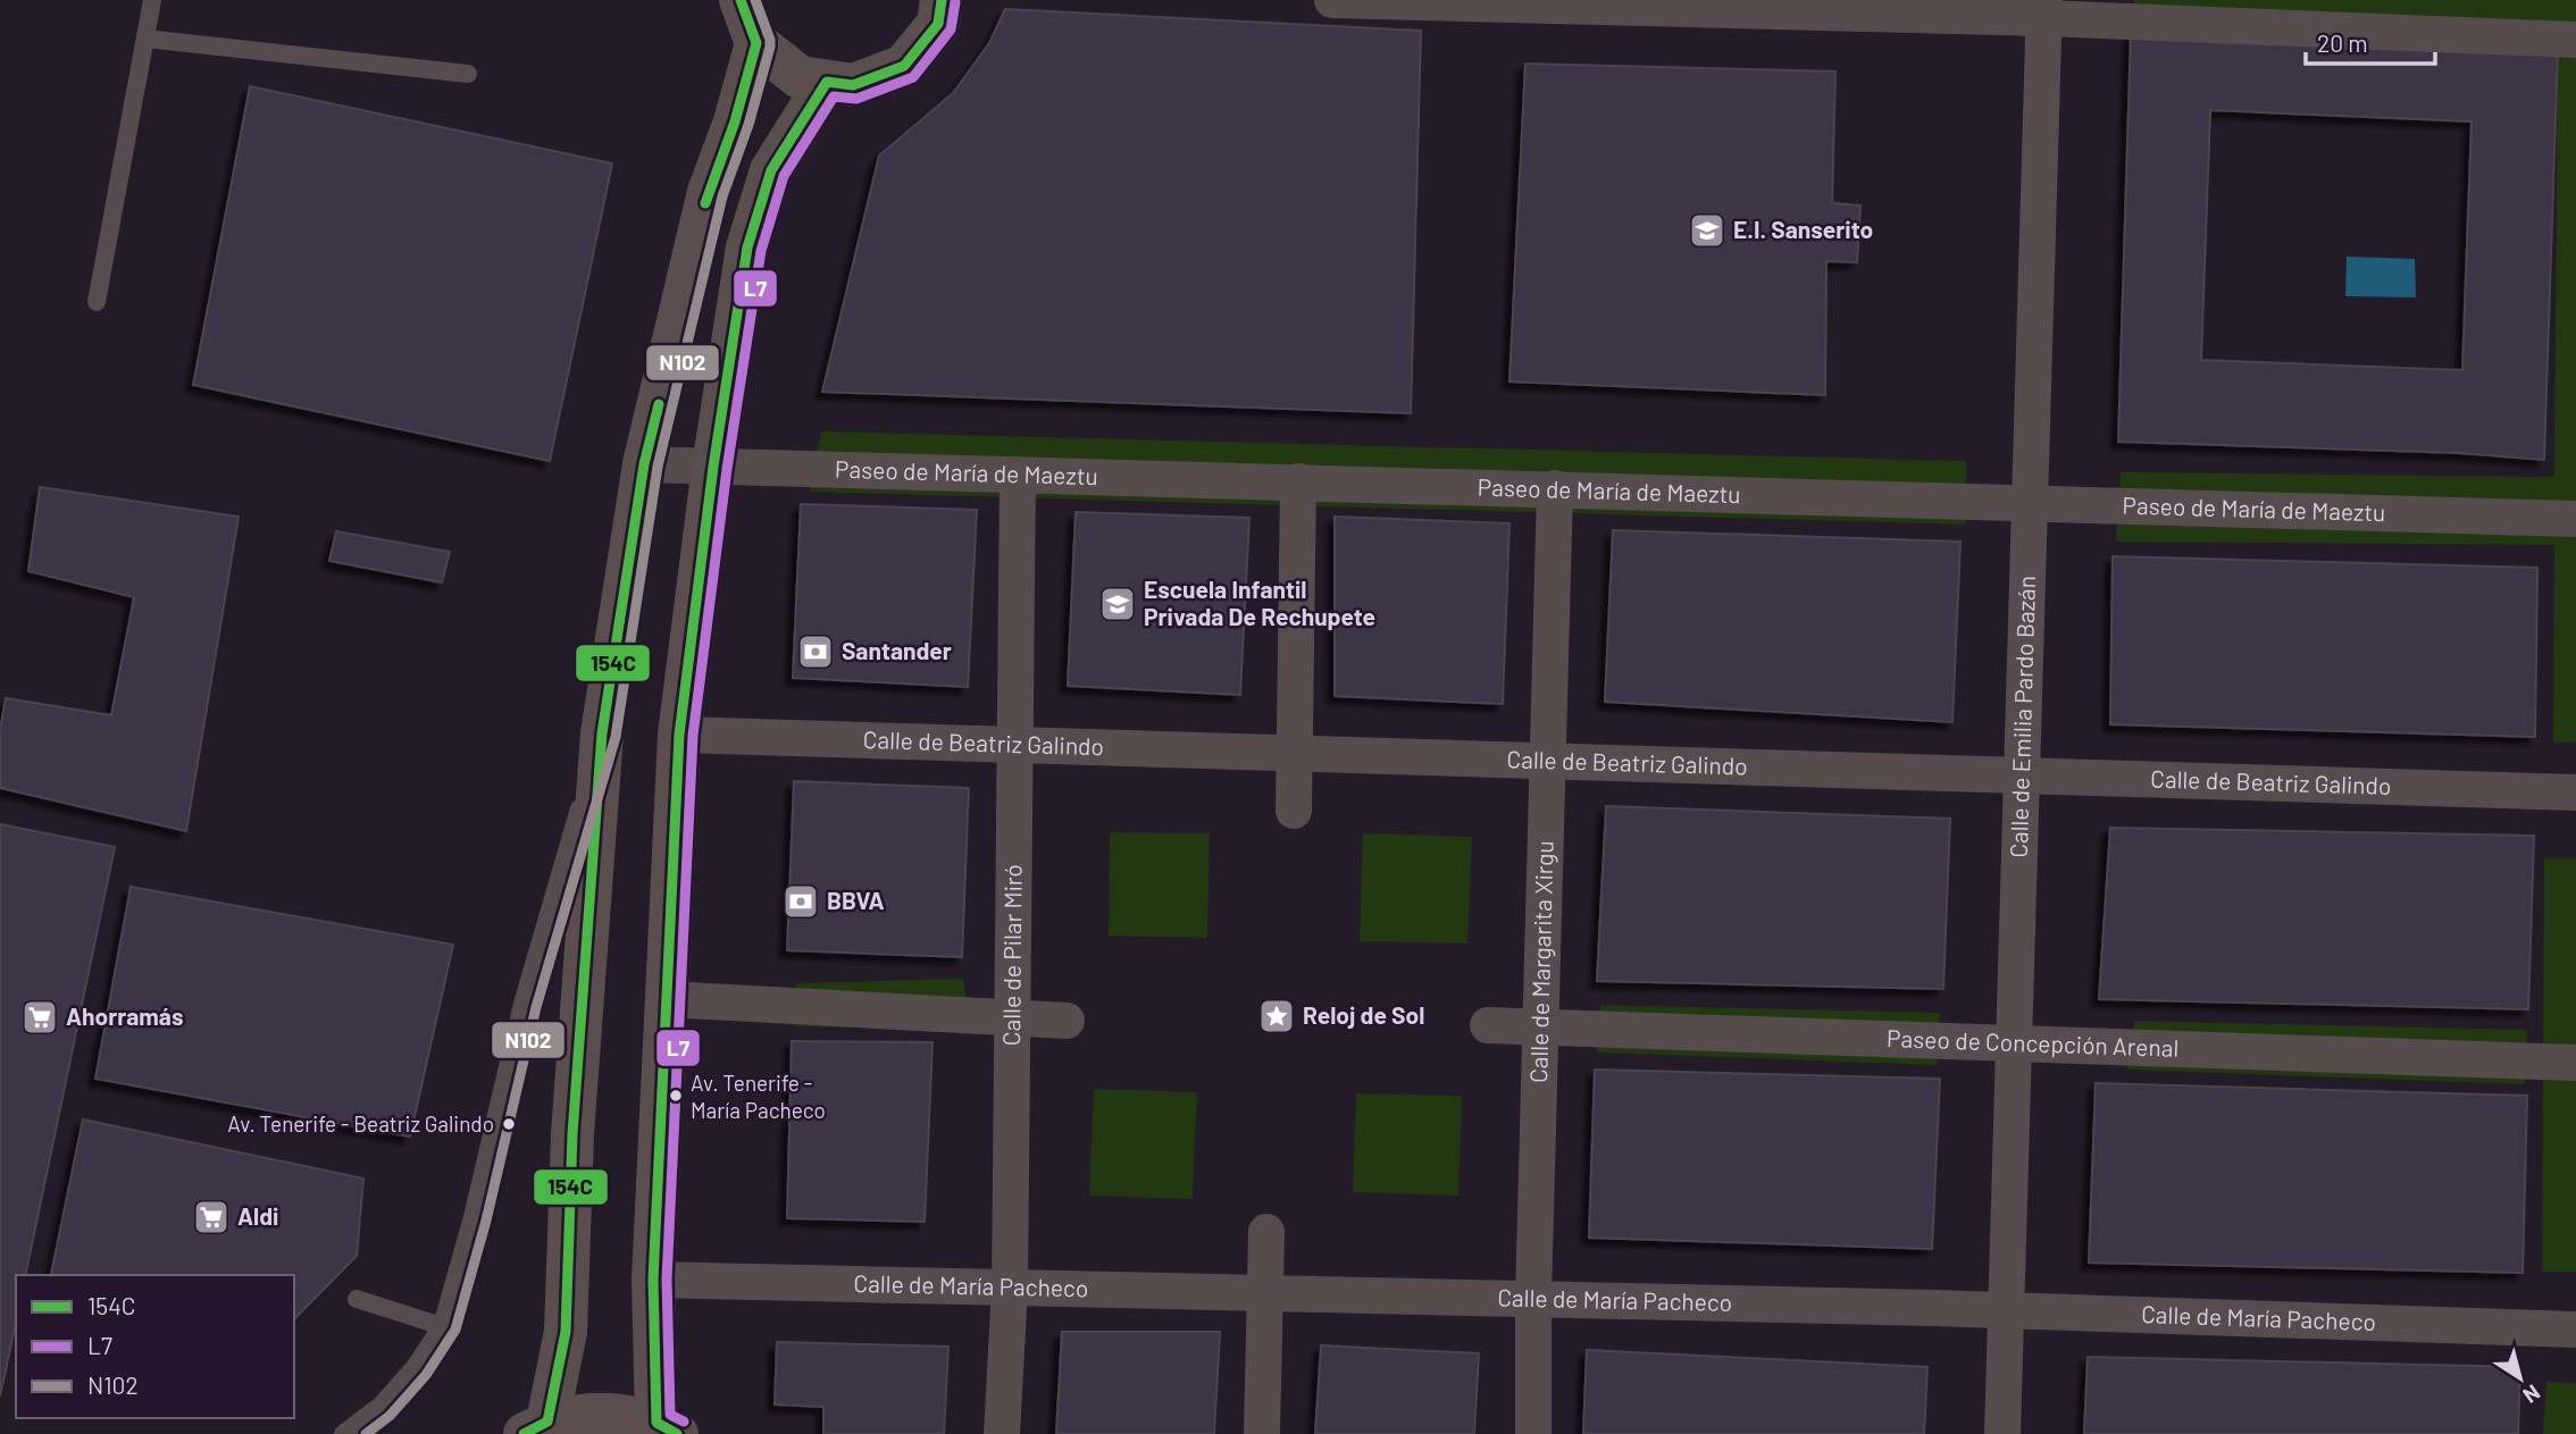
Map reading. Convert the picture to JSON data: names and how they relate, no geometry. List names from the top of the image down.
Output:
{
  "streets": {
    "street": [
      "Paseo de María de Maeztu",
      "Calle de Emilia Pardo Bazán",
      "Calle de Beatriz Galindo",
      "Calle de Pilar Miró",
      "Calle de Margarita Xirgu",
      "Paseo de Concepción Arenal",
      "Calle de María Pacheco"
    ]
  },
  "crossings": [
    ["Paseo de María de Maeztu", "Calle de Emilia Pardo Bazán"],
    ["Paseo de María de Maeztu", "Calle de Pilar Miró"],
    ["Paseo de María de Maeztu", "Calle de Margarita Xirgu"],
    ["Calle de Emilia Pardo Bazán", "Calle de Beatriz Galindo"],
    ["Calle de Emilia Pardo Bazán", "Paseo de Concepción Arenal"],
    ["Calle de Emilia Pardo Bazán", "Calle de María Pacheco"],
    ["Calle de Beatriz Galindo", "Calle de Pilar Miró"],
    ["Calle de Beatriz Galindo", "Calle de Margarita Xirgu"],
    ["Calle de Pilar Miró", "Calle de María Pacheco"],
    ["Calle de Margarita Xirgu", "Paseo de Concepción Arenal"],
    ["Calle de Margarita Xirgu", "Calle de María Pacheco"]
  ],
  "places": {
    "school or university": ["E.I. Sanserito", "Escuela Infantil Privada De Rechupete"],
    "bank": ["Santander", "BBVA"],
    "place": ["Reloj de Sol"],
    "supermarket": ["Ahorramás", "Aldi"],
    "other": ["Av. Tenerife - María Pacheco", "Av. Tenerife - Beatriz Galindo"]
  },
  "lines": ["transit line 154C", "transit line N102", "transit line L7"],
  "legend": ["154C", "L7", "N102"],
  "scale_bar": "20 m",
  "north": "bottom right"
}
